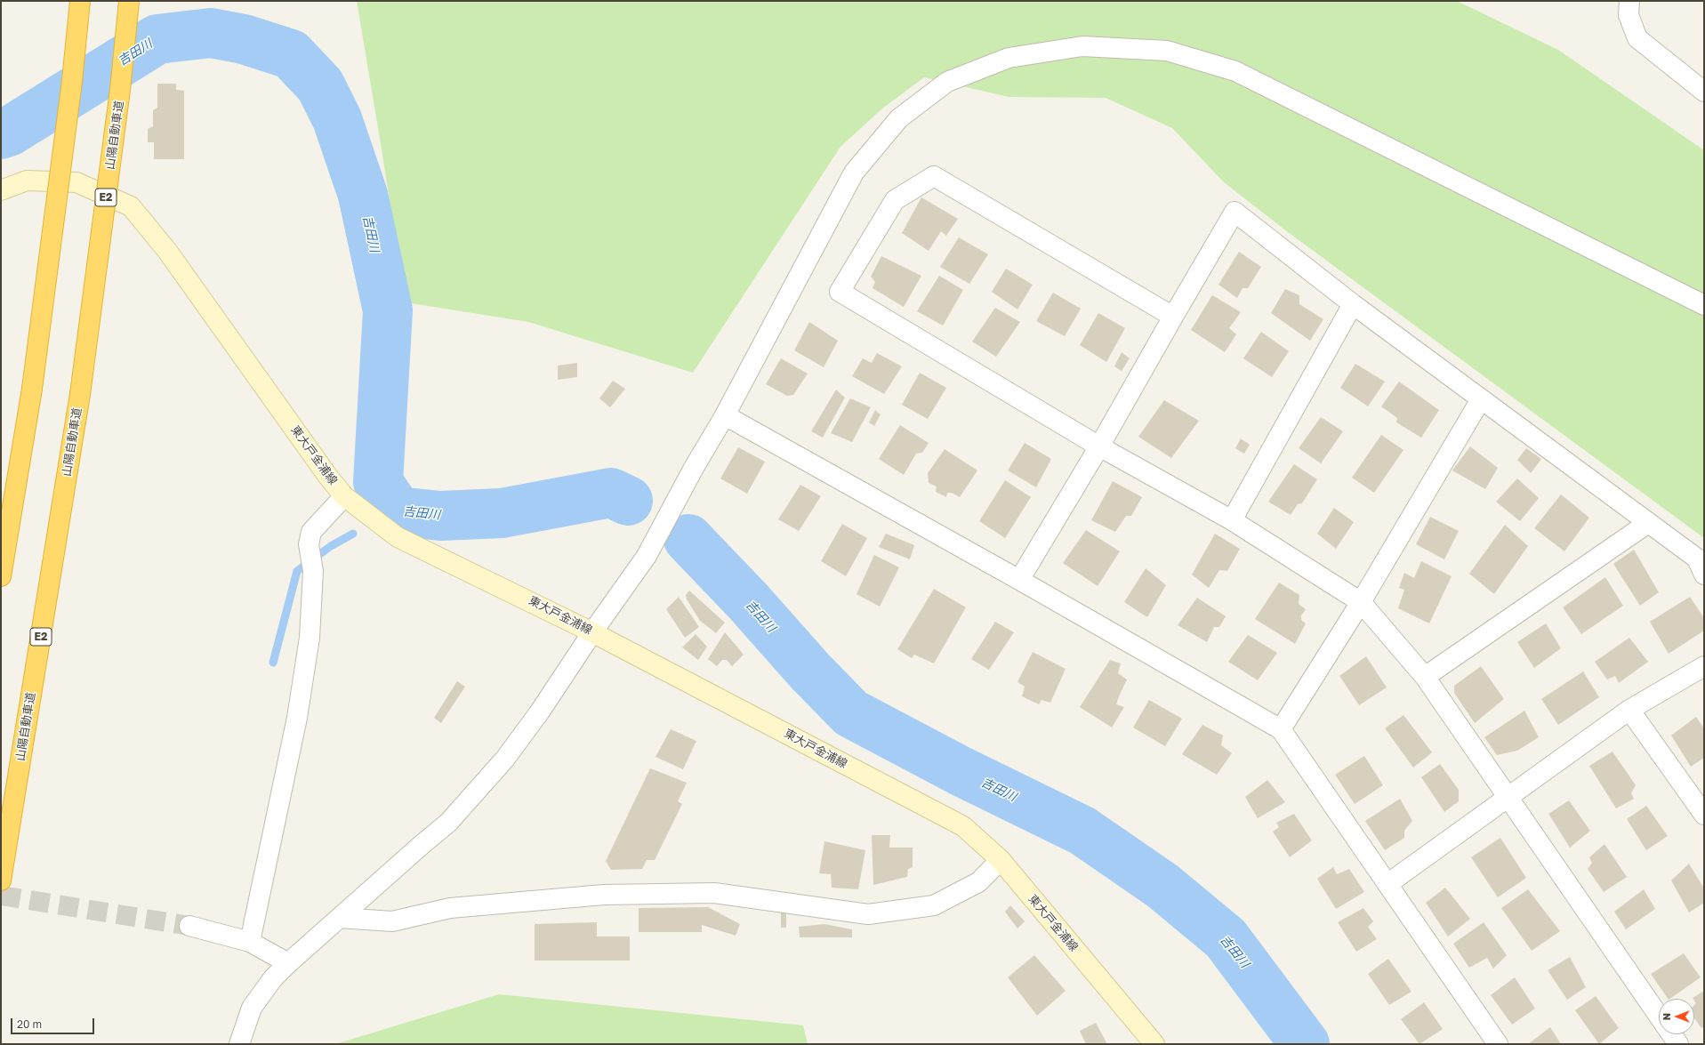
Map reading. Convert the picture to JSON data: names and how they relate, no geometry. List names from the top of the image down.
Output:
{
  "streets": {
    "highway": ["山陽自動車道", "E2"],
    "main road": ["東大戸金浦線"]
  },
  "water": ["吉田川"],
  "scale_bar": "20 m",
  "north": "left"
}
